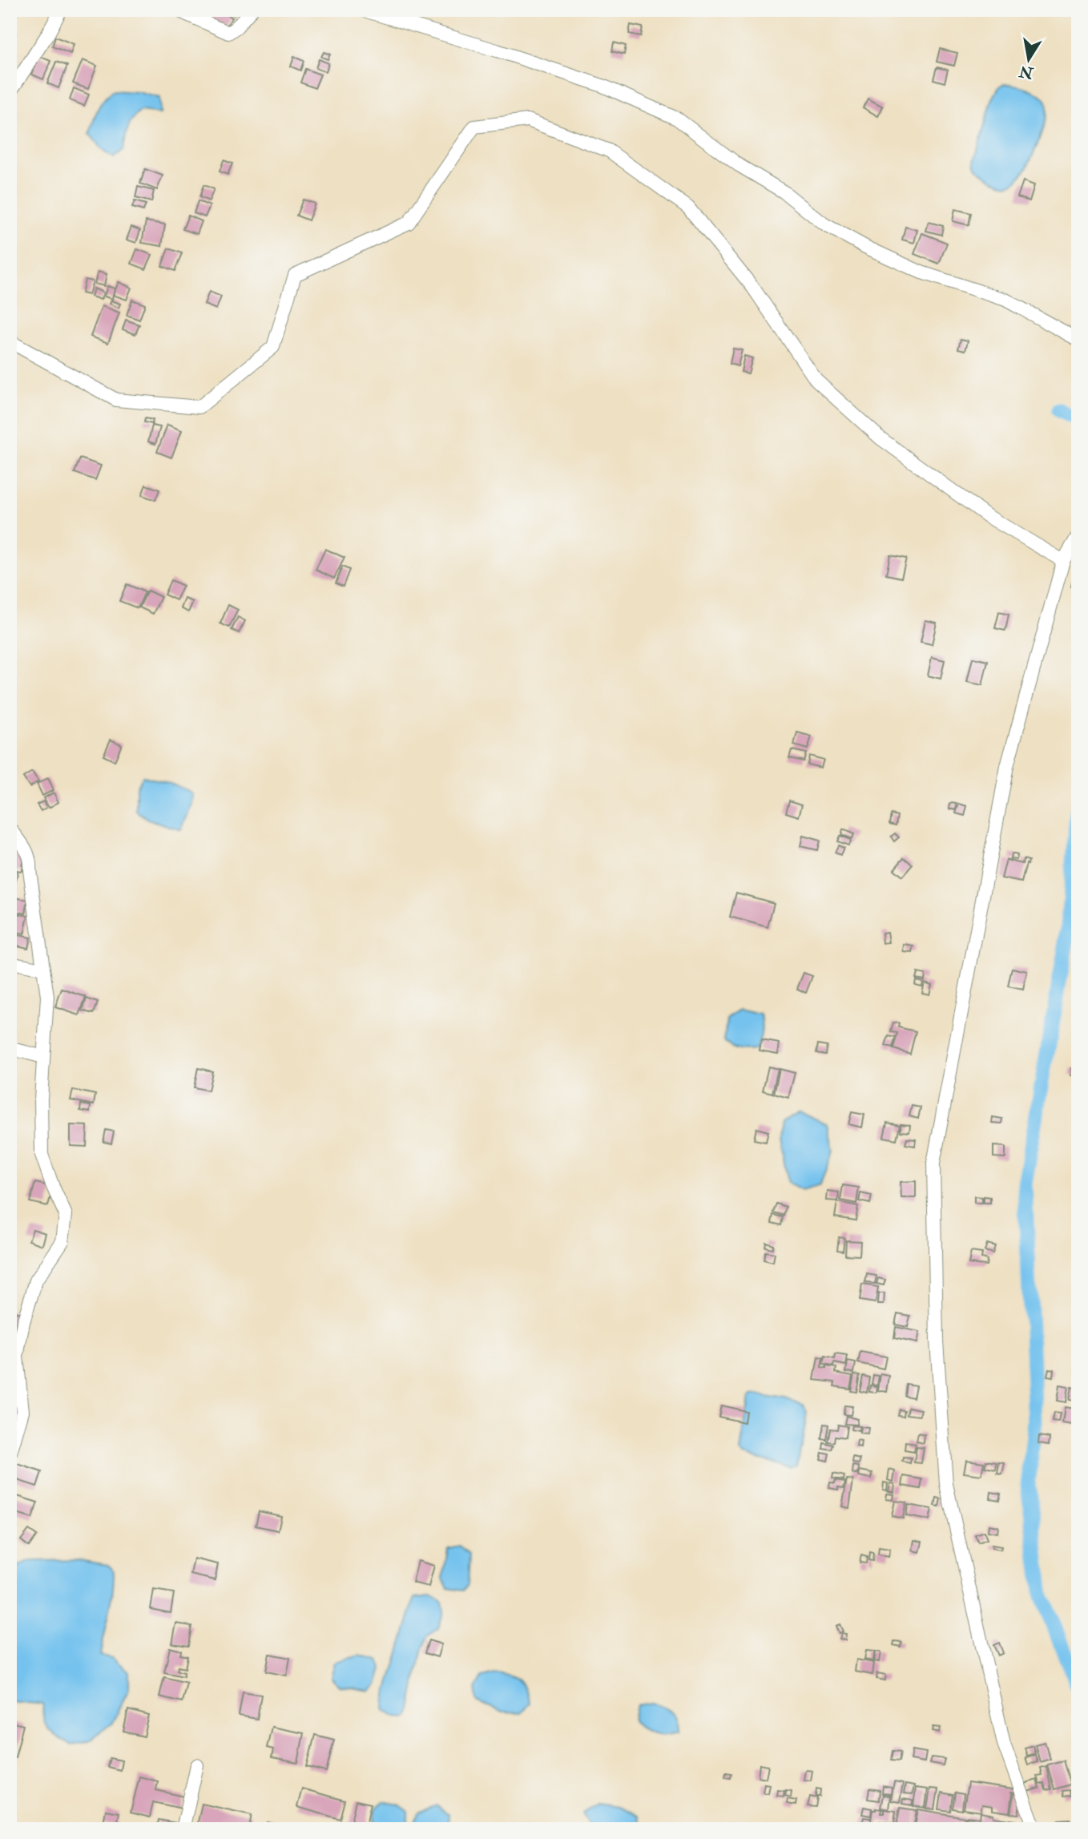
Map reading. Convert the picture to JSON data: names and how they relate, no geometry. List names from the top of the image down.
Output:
{
  "north": "bottom"
}
